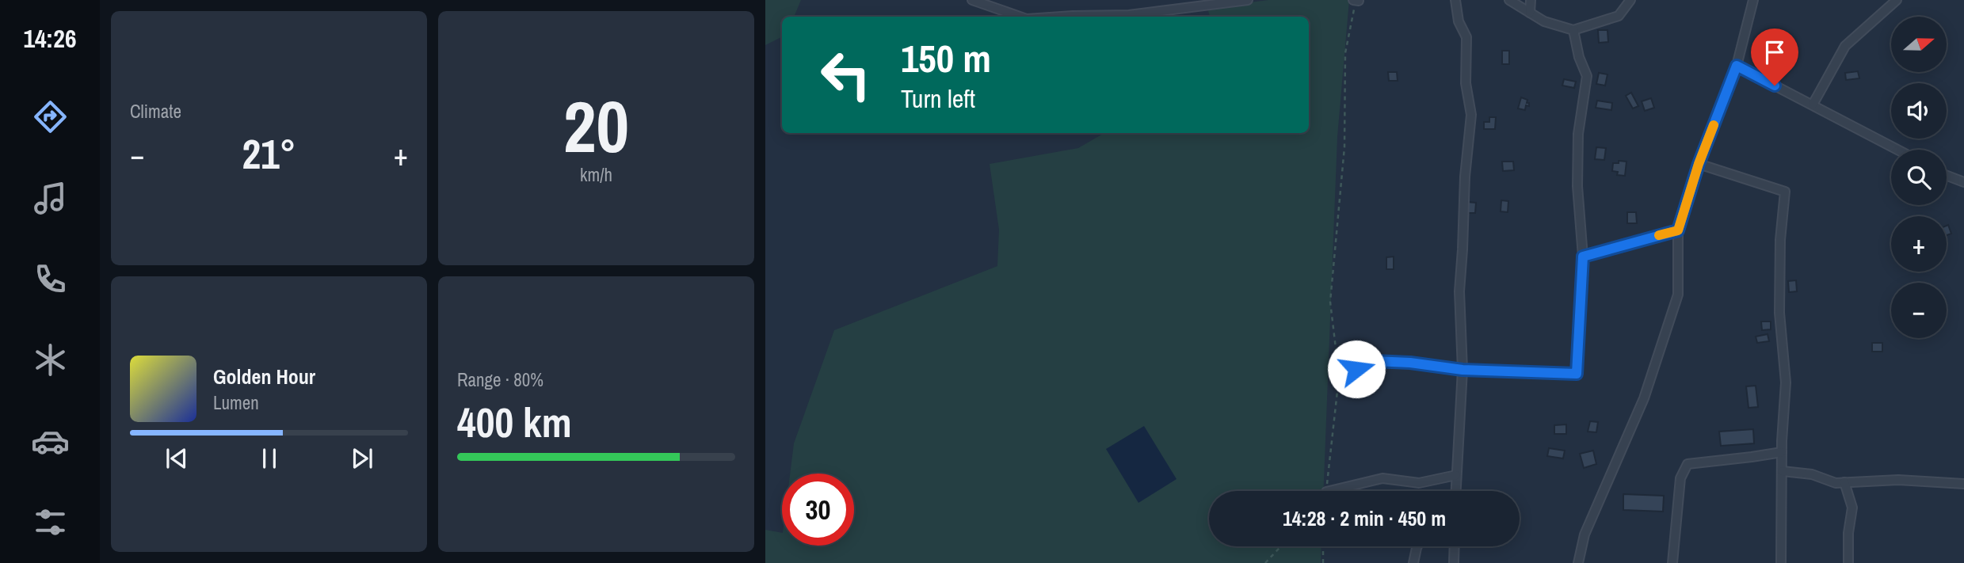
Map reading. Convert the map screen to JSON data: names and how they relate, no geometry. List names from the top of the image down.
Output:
{
  "north": "right",
  "page": {
    "tabs": "14:26",
    "tile": [
      "Climate",
      ["20", "km/h"],
      ["Range · 80%", "400 km"]
    ],
    "map_buttons": ["+", "−"],
    "turn": ["150 m", "Turn left"],
    "heat": ["−", "21°", "+"],
    "song": ["Golden Hour", "Lumen"],
    "limit": "30",
    "trip": "14:28 · 2 min · 450 m"
  }
}
